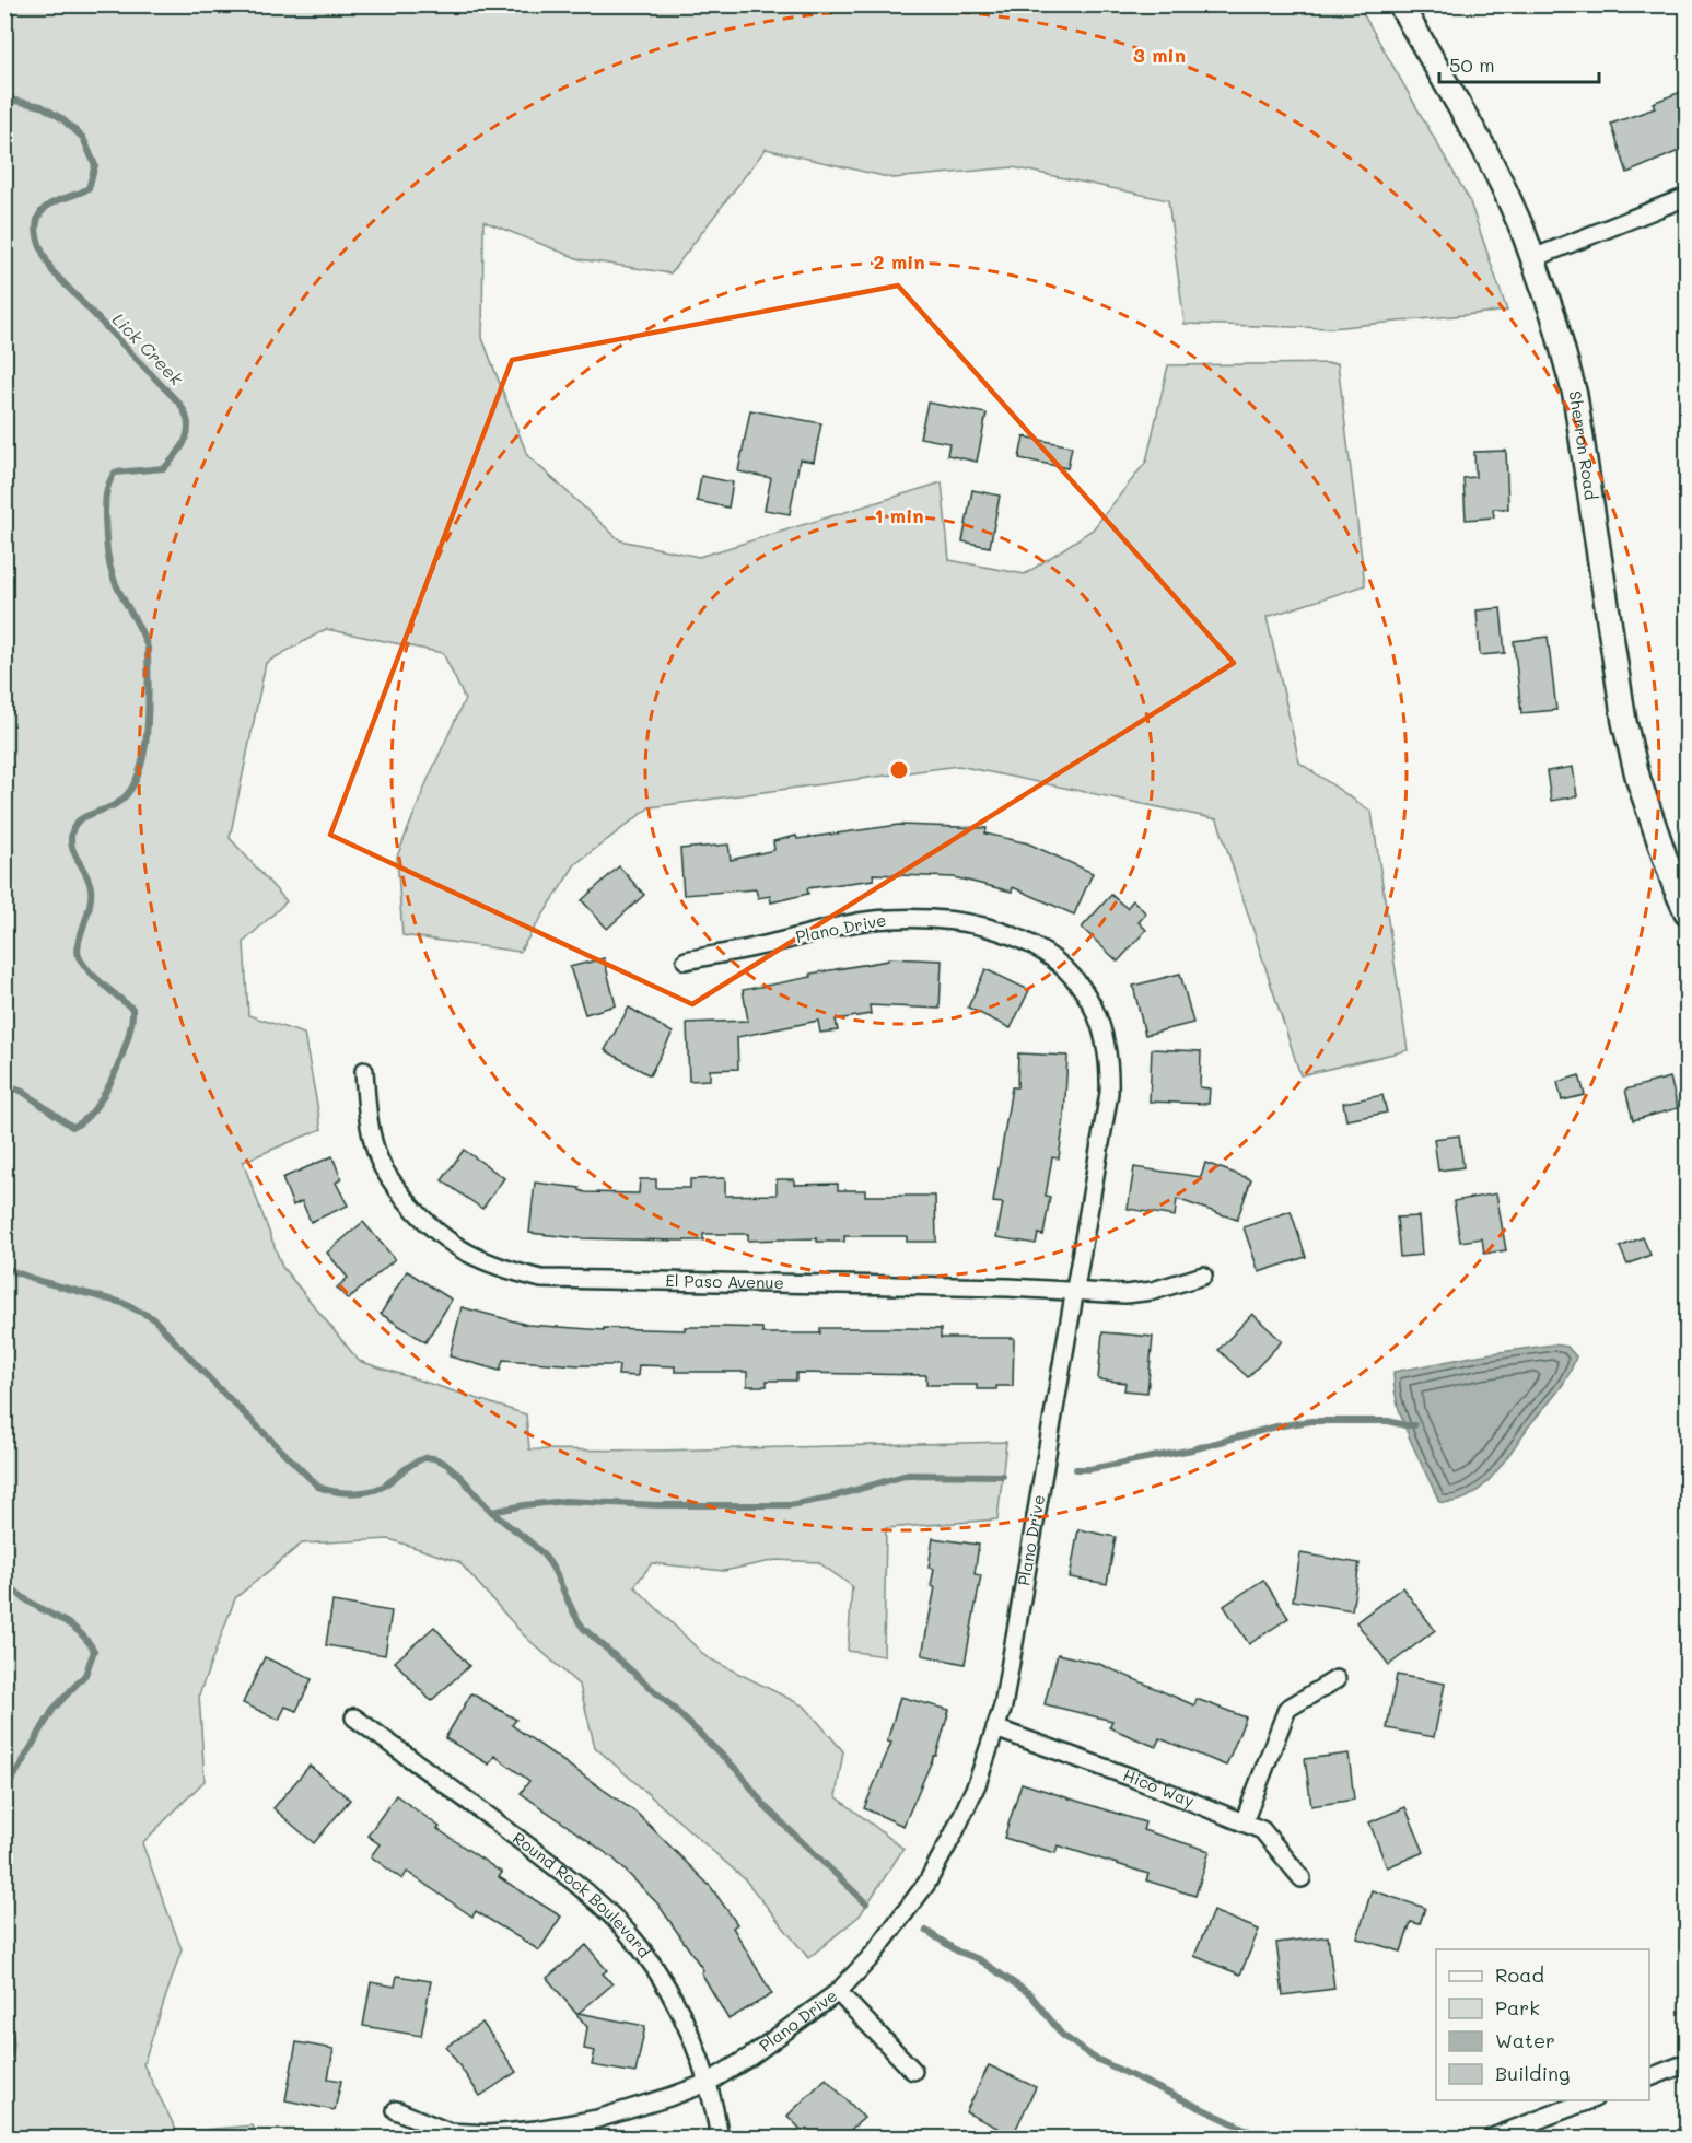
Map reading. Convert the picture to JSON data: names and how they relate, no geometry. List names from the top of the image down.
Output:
{
  "streets": {
    "main road": ["Sherron Road"],
    "street": [
      "Plano Drive",
      "El Paso Avenue",
      "Hico Way",
      "Round Rock Boulevard"
    ]
  },
  "crossings": [
    ["Plano Drive", "El Paso Avenue"],
    ["Plano Drive", "Hico Way"],
    ["Plano Drive", "Round Rock Boulevard"]
  ],
  "water": ["Lick Creek"],
  "legend": [
    "Road",
    "Park",
    "Water",
    "Building"
  ],
  "scale_bar": "50 m",
  "rings": ["3 min", "2 min", "1 min"]
}
